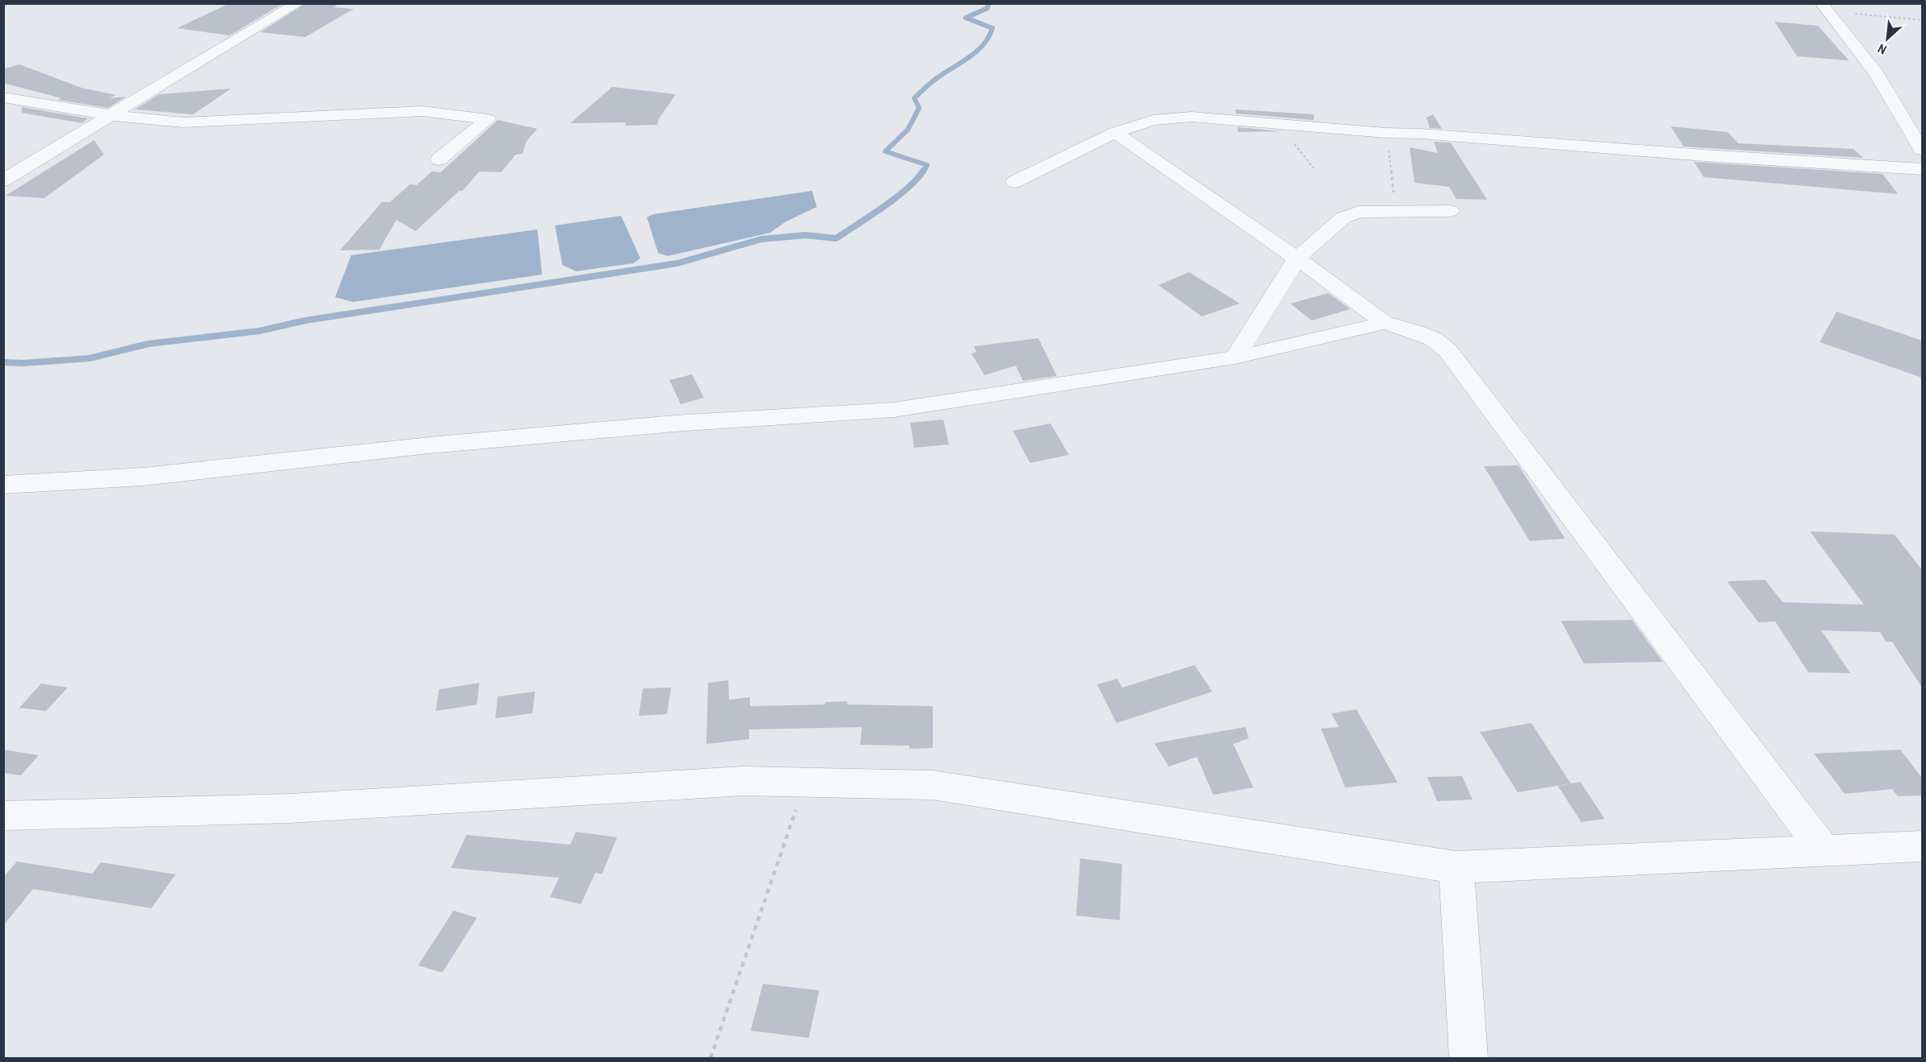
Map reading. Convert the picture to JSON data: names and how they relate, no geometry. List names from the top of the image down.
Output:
{
  "north": "bottom left"
}
